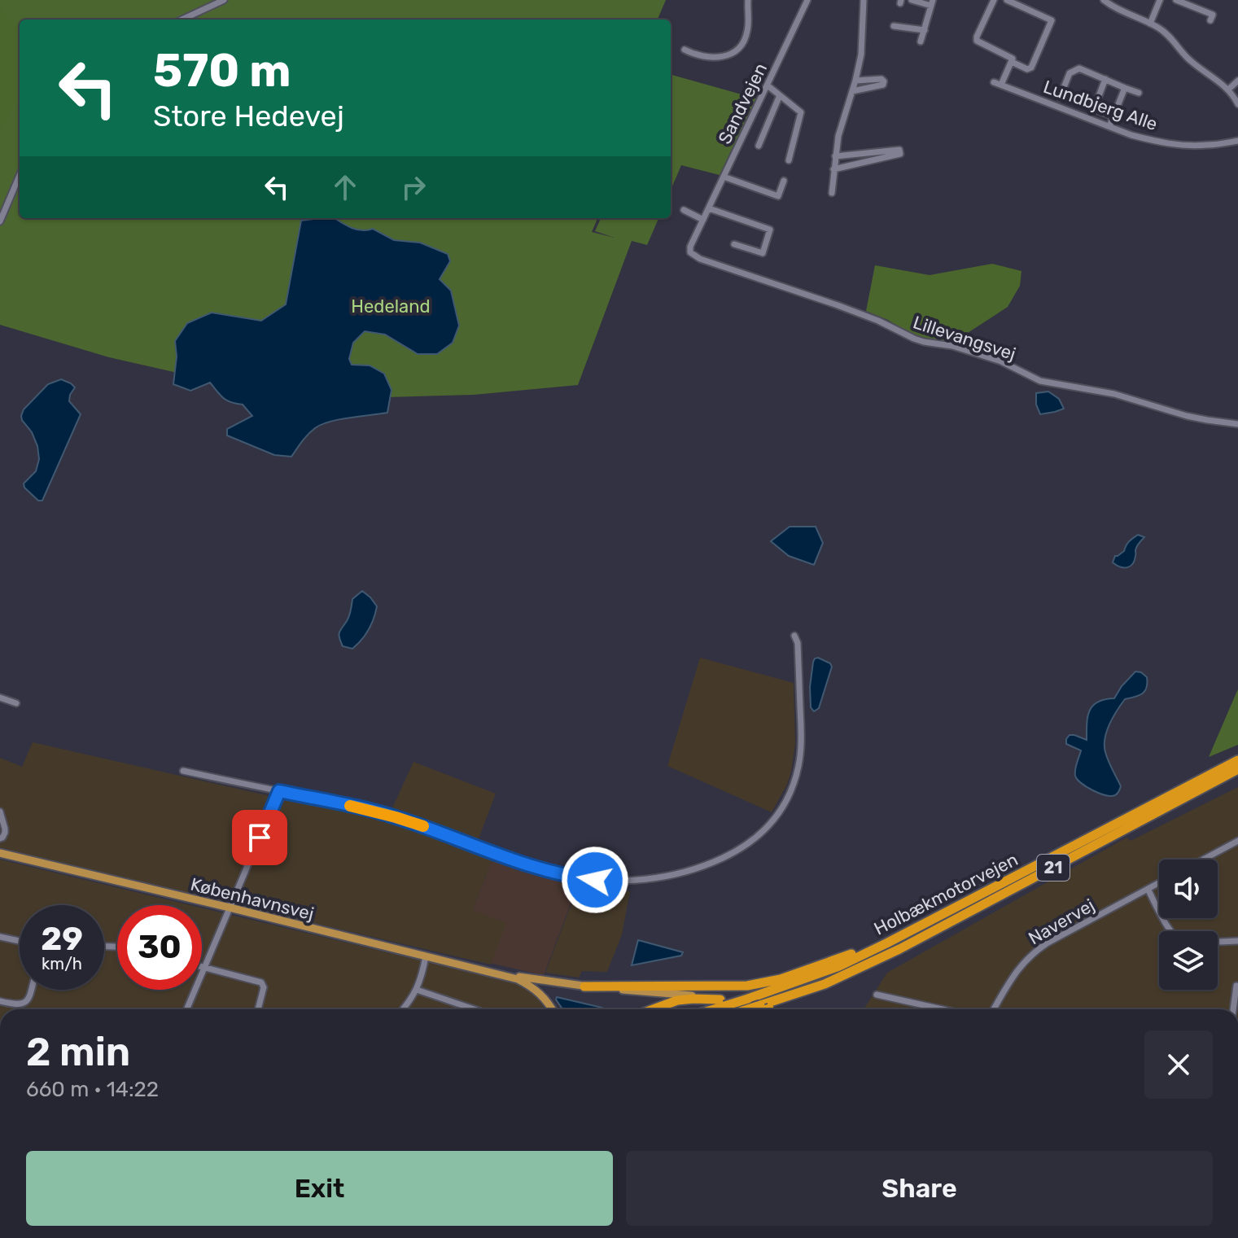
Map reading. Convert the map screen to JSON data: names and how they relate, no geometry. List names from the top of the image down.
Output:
{
  "streets": {
    "highway": ["21", "Holbækmotorvejen"],
    "main road": ["Københavnsvej"],
    "street": [
      "Sandvejen",
      "Lundbjerg Alle",
      "Lillevangsvej",
      "Navervej"
    ]
  },
  "crossings": [
    ["Sandvejen", "Lillevangsvej"],
    ["Holbækmotorvejen", "Københavnsvej"]
  ],
  "parks": ["Hedeland"],
  "page": {
    "turn": ["570 m", "Store Hedevej"],
    "speed": "29 km/h",
    "limit": "30",
    "heading": ["2 min", "660 m · 14:22"],
    "buttons": ["Exit", "Share"]
  }
}
